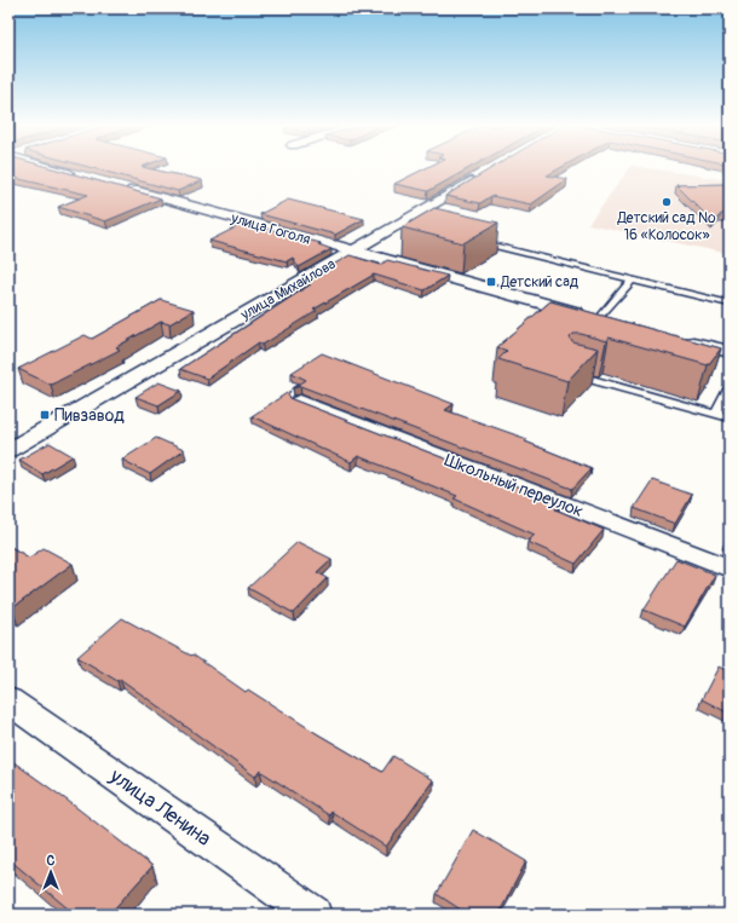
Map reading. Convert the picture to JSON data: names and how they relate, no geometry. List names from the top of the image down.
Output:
{
  "streets": {
    "street": [
      "улица Гоголя",
      "улица Михайлова",
      "Школьный переулок",
      "улица Ленина"
    ]
  },
  "crossings": [
    ["улица Гоголя", "улица Михайлова"]
  ],
  "places": {
    "other": ["Детский сад № 16 «Колосок»"],
    "transit": ["Детский сад", "Пивзавод"]
  },
  "north": "top"
}
